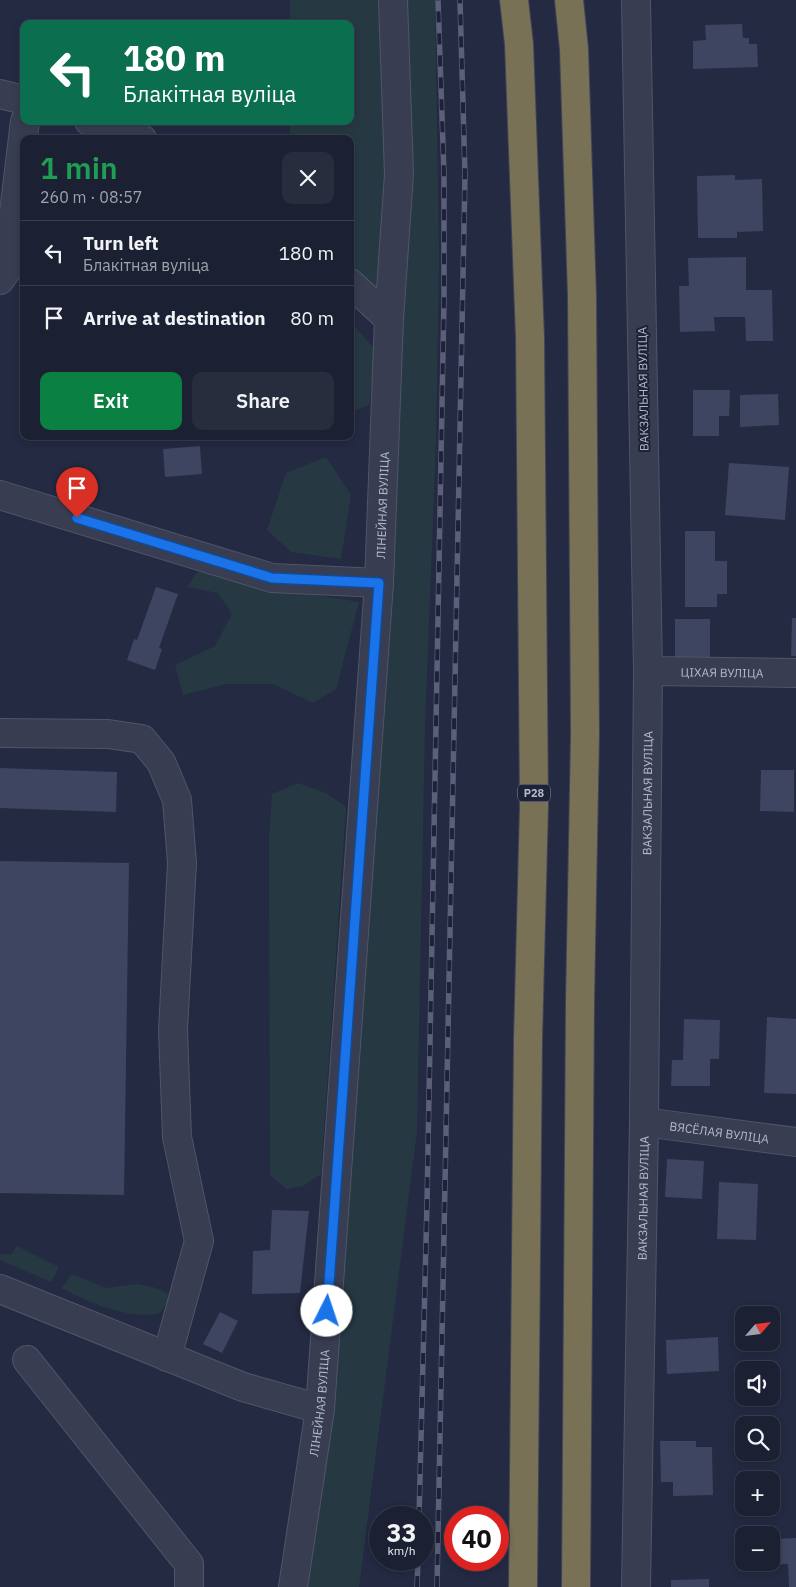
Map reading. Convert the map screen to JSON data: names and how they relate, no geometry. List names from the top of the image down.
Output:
{
  "streets": {
    "highway": ["Р28"],
    "street": [
      "ВАКЗАЛЬНАЯ ВУЛІЦА",
      "ЛІНЕЙНАЯ ВУЛІЦА",
      "ЦІХАЯ ВУЛІЦА",
      "ВЯСЁЛАЯ ВУЛІЦА"
    ]
  },
  "crossings": [
    ["ВАКЗАЛЬНАЯ ВУЛІЦА", "ЦІХАЯ ВУЛІЦА"],
    ["ВАКЗАЛЬНАЯ ВУЛІЦА", "ВЯСЁЛАЯ ВУЛІЦА"]
  ],
  "north": "top right",
  "page": {
    "turn": ["180 m", "Блакітная вуліца"],
    "heading": ["1 min", "260 m · 08:57"],
    "list": [
      {
        "name": "Turn left",
        "note": "Блакітная вуліца",
        "value": "180 m"
      },
      {
        "name": "Arrive at destination",
        "value": "80 m"
      }
    ],
    "buttons": ["Exit", "Share"],
    "map_buttons": ["+", "−"],
    "speed": "33 km/h",
    "limit": "40"
  }
}
